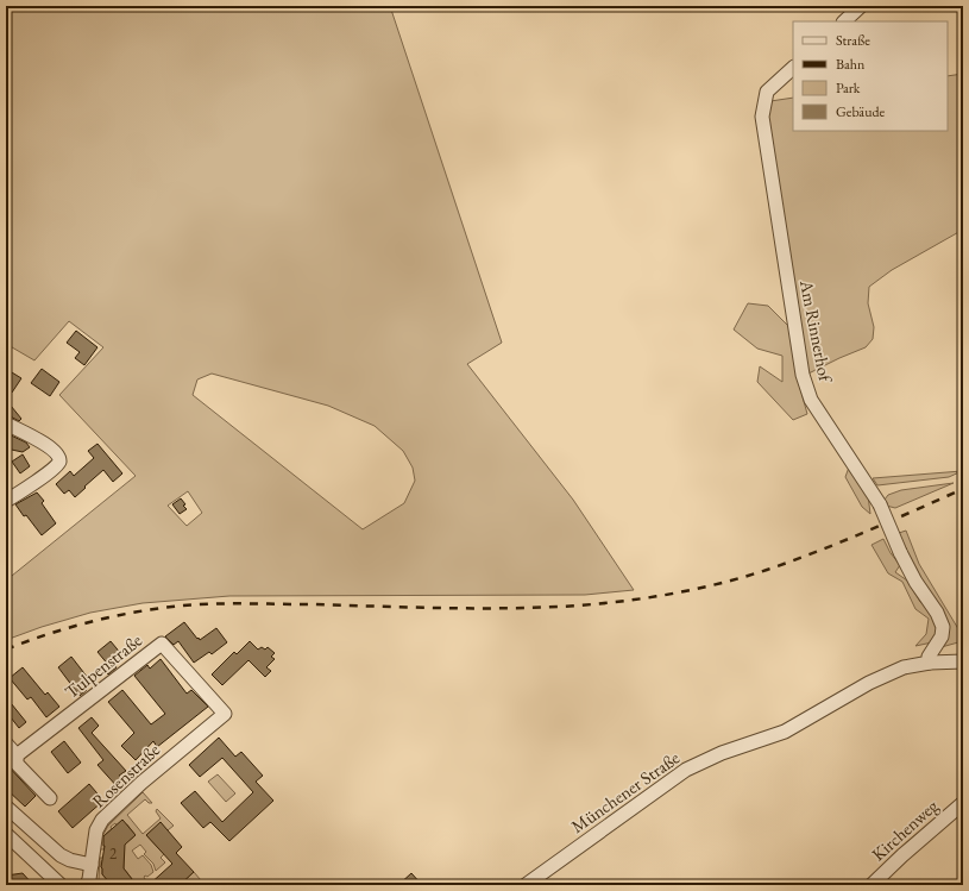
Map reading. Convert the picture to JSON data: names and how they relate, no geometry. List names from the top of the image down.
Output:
{
  "streets": {
    "street": [
      "Am Rinnerhof",
      "Tulpenstraße",
      "Rosenstraße",
      "Münchener Straße",
      "Kirchenweg"
    ]
  },
  "crossings": [
    ["Am Rinnerhof", "Münchener Straße"],
    ["Tulpenstraße", "Rosenstraße"]
  ],
  "house_numbers": ["2"],
  "legend": [
    "Straße",
    "Bahn",
    "Park",
    "Gebäude"
  ]
}
